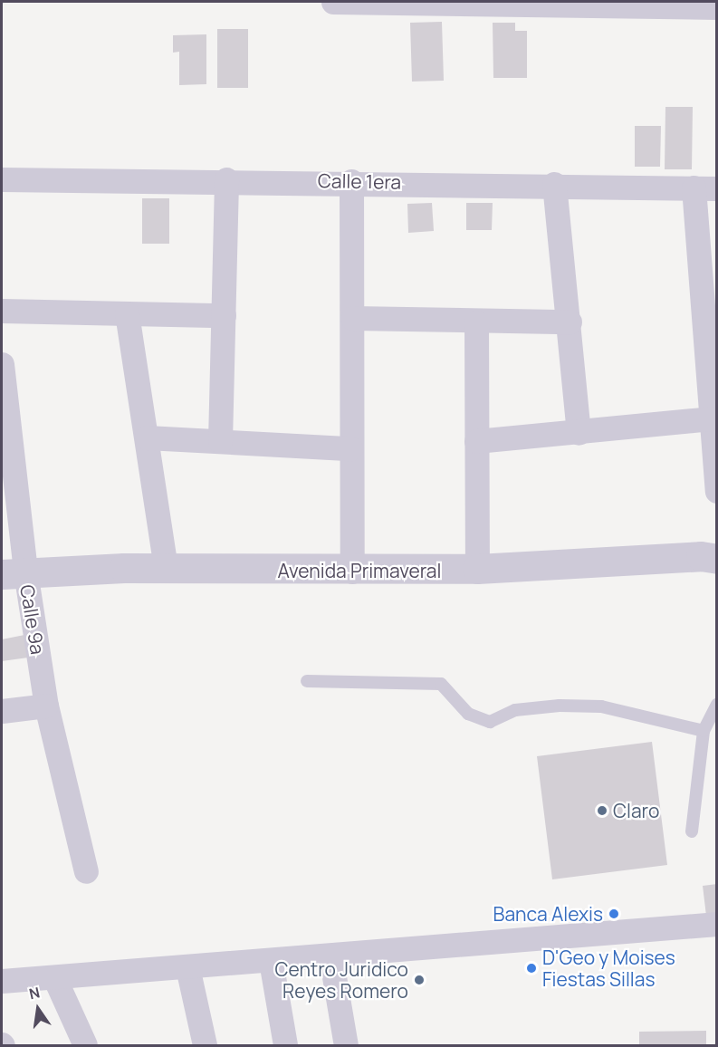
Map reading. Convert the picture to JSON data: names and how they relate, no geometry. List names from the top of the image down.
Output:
{
  "streets": {
    "street": ["Calle 1era", "Avenida Primaveral", "Calle 9a"]
  },
  "crossings": [
    ["Avenida Primaveral", "Calle 9a"]
  ],
  "places": [
    "Claro",
    "Banca Alexis",
    "D'Geo y Moises Fiestas Sillas",
    "Centro Juridico Reyes Romero"
  ],
  "north": "top"
}
